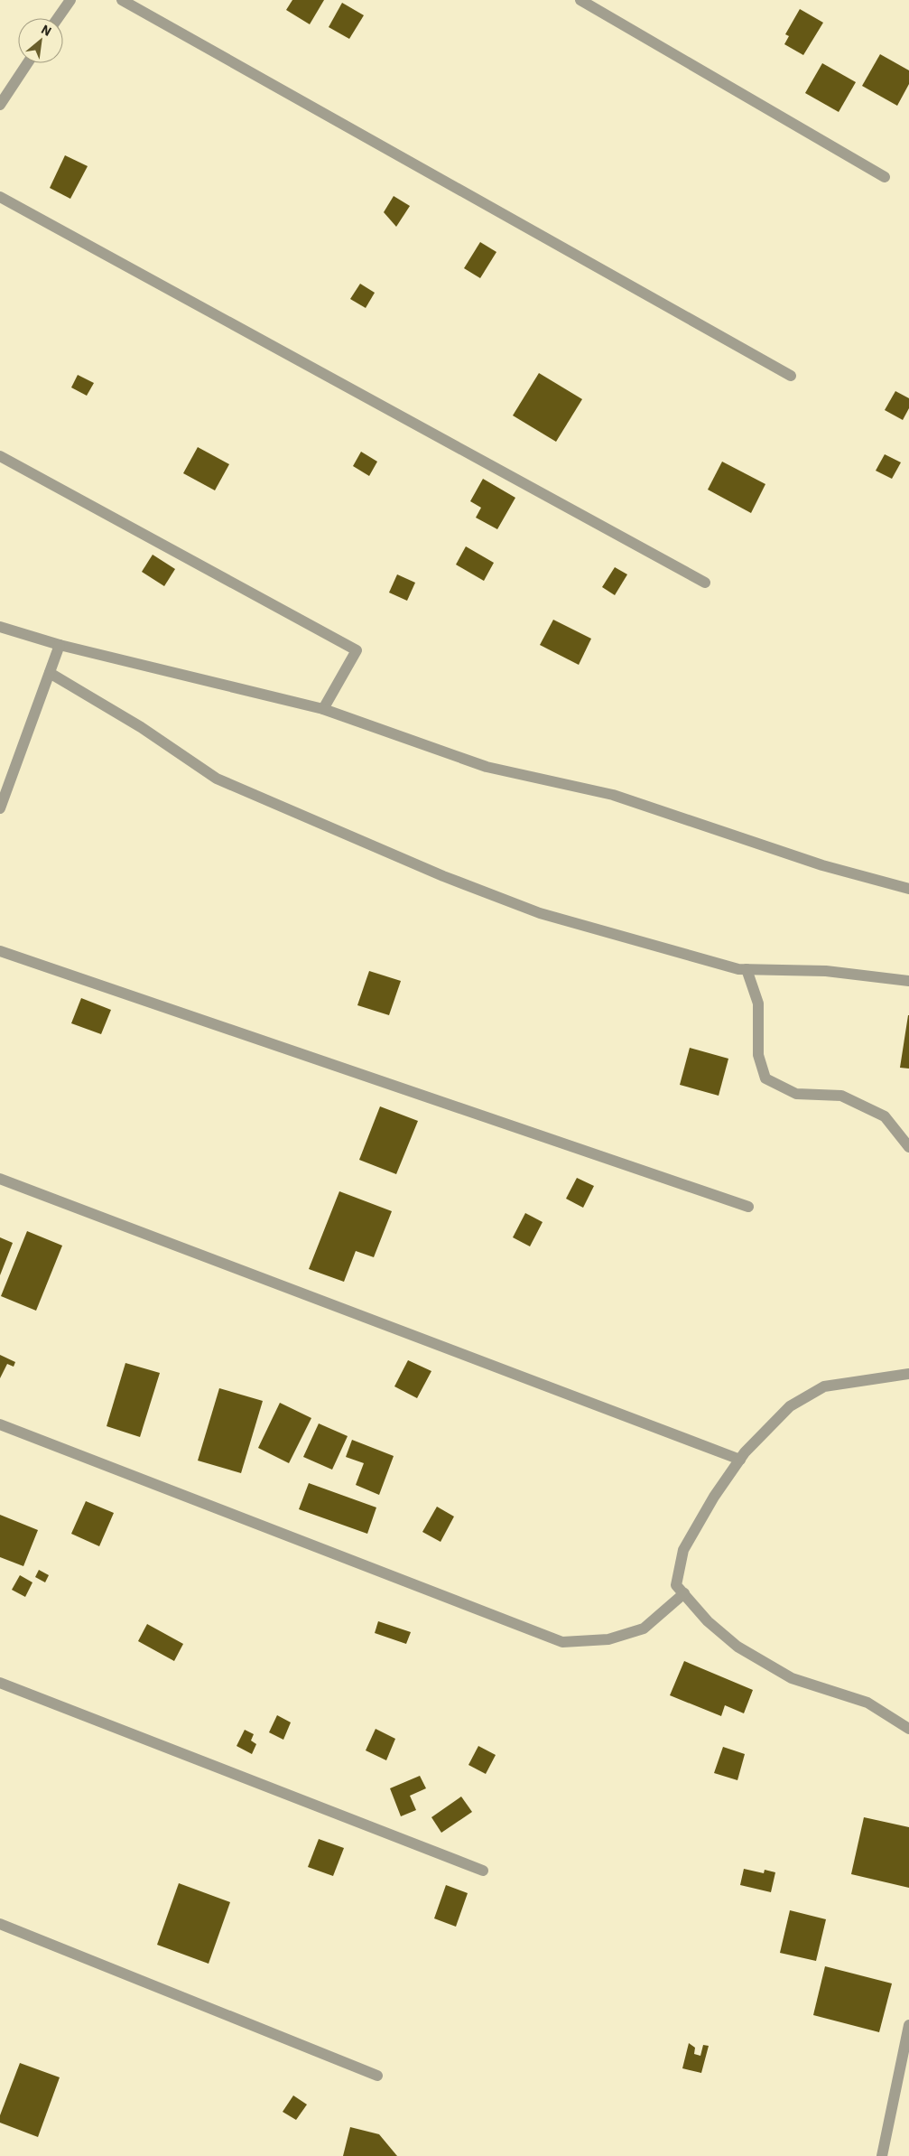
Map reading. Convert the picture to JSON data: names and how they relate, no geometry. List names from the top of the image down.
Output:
{
  "north": "top right"
}
